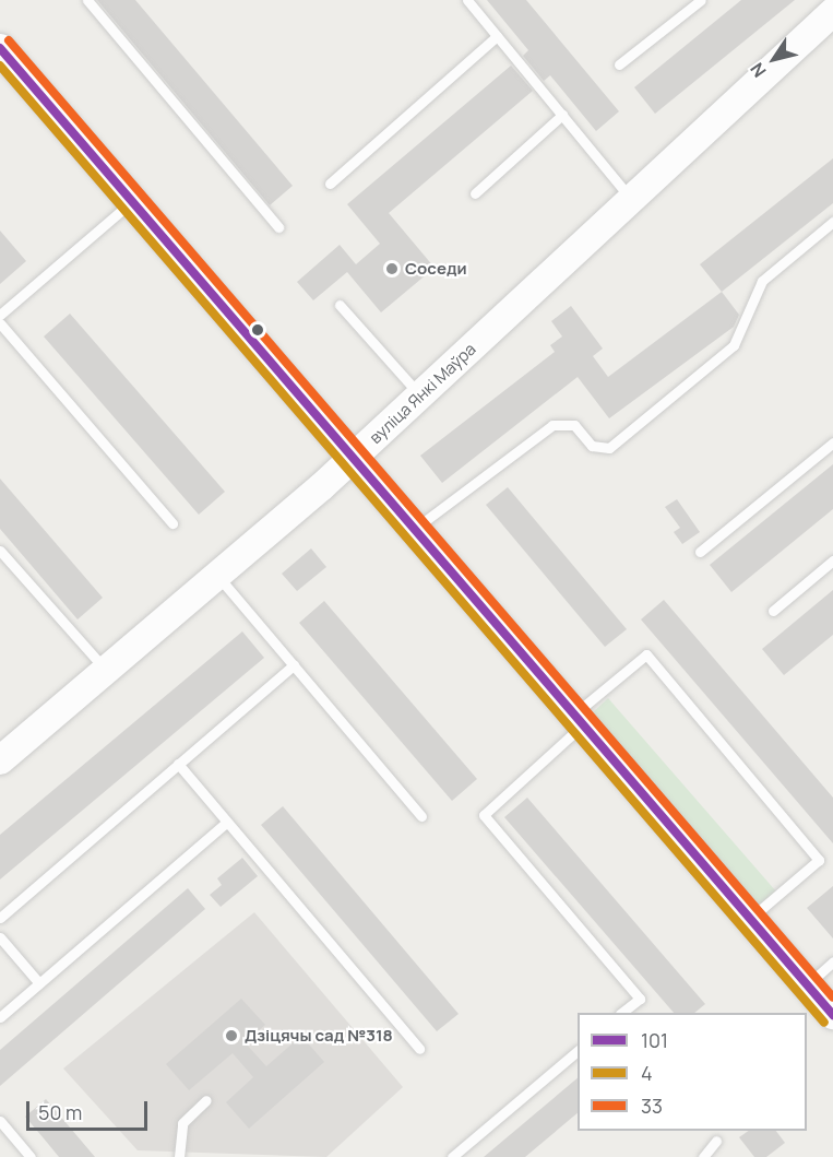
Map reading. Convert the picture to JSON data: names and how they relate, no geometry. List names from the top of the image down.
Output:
{
  "streets": {
    "main road": ["вуліца Янкі Маўра"]
  },
  "places": ["Соседи", "Дзіцячы сад №318"],
  "lines": ["transit line 33", "transit line 101", "transit line 4"],
  "legend": ["101", "4", "33"],
  "scale_bar": "50 m",
  "north": "bottom left"
}
